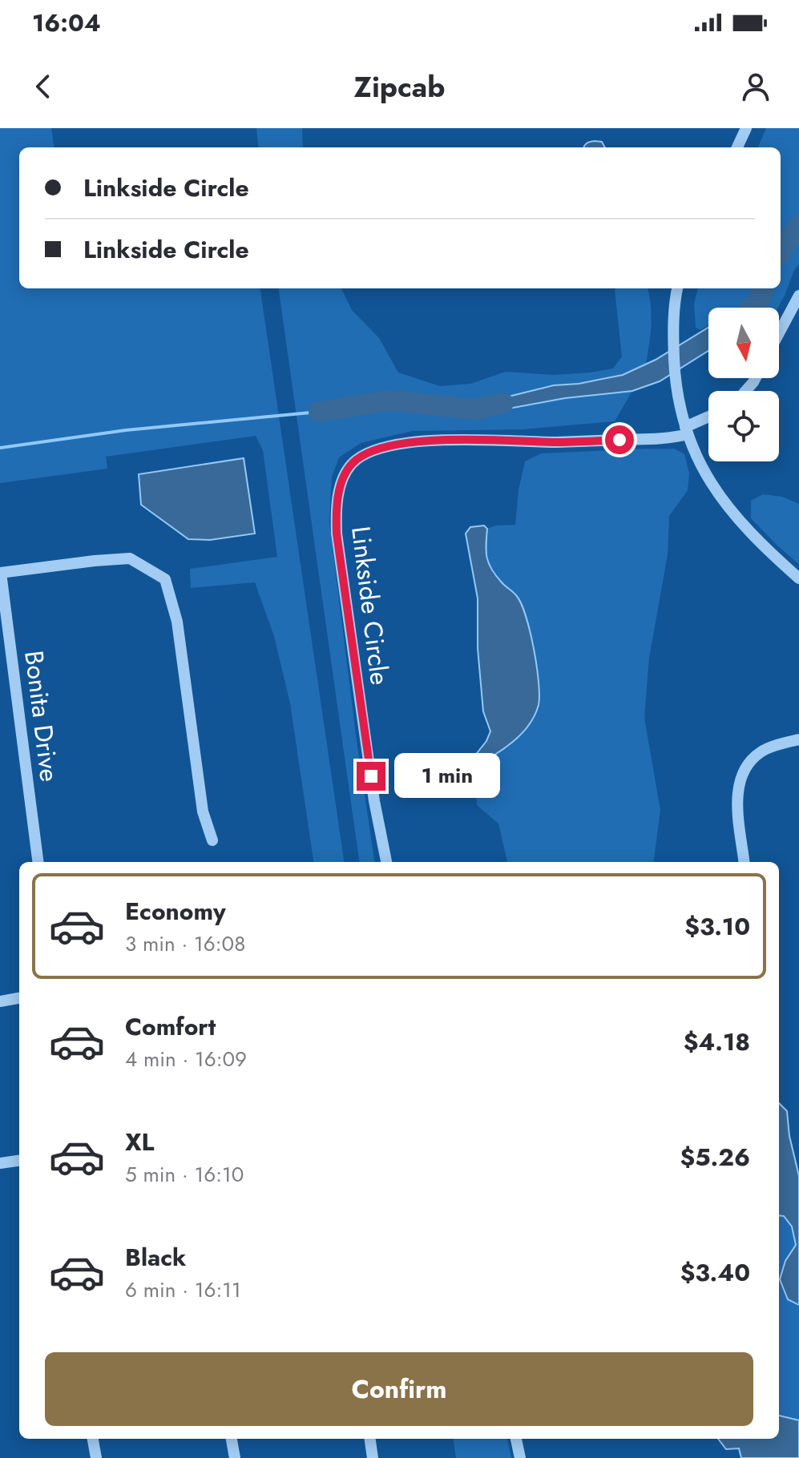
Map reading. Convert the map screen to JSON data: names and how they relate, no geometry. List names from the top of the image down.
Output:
{
  "streets": {
    "street": ["Linkside Circle", "Bonita Drive"]
  },
  "north": "bottom",
  "page": {
    "status": "16:04",
    "header": "Zipcab",
    "banner": ["Linkside Circle", "Linkside Circle"],
    "bubble": "1 min",
    "list": [
      {
        "name": "Economy",
        "note": "3 min · 16:08",
        "value": "$3.10"
      },
      {
        "name": "Comfort",
        "note": "4 min · 16:09",
        "value": "$4.18"
      },
      {
        "name": "XL",
        "note": "5 min · 16:10",
        "value": "$5.26"
      },
      {
        "name": "Black",
        "note": "6 min · 16:11",
        "value": "$3.40"
      }
    ],
    "buttons": "Confirm"
  }
}
